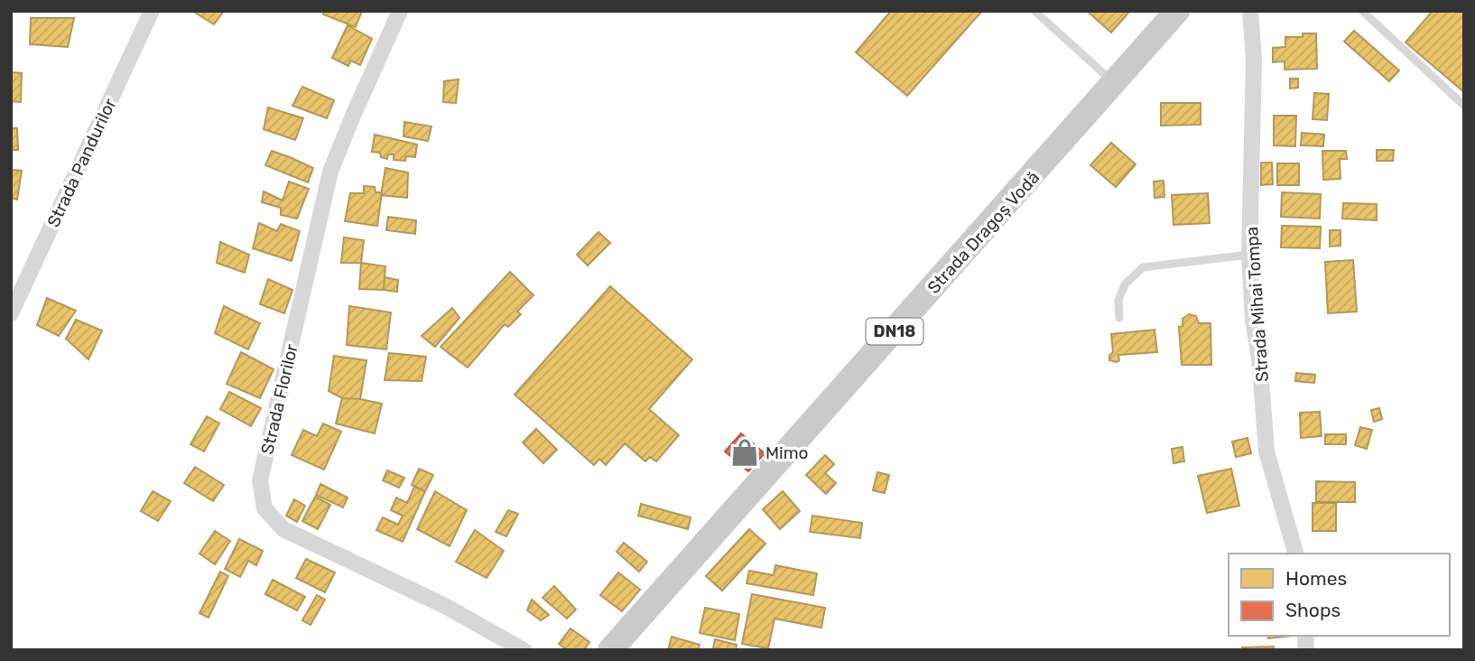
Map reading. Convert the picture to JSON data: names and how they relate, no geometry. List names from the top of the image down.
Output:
{
  "streets": {
    "main road": ["Strada Dragoș Vodă", "DN18"],
    "street": ["Strada Pandurilor", "Strada Mihai Tompa", "Strada Florilor"]
  },
  "places": {
    "shop": ["Mimo"]
  },
  "legend": ["Homes", "Shops"]
}
